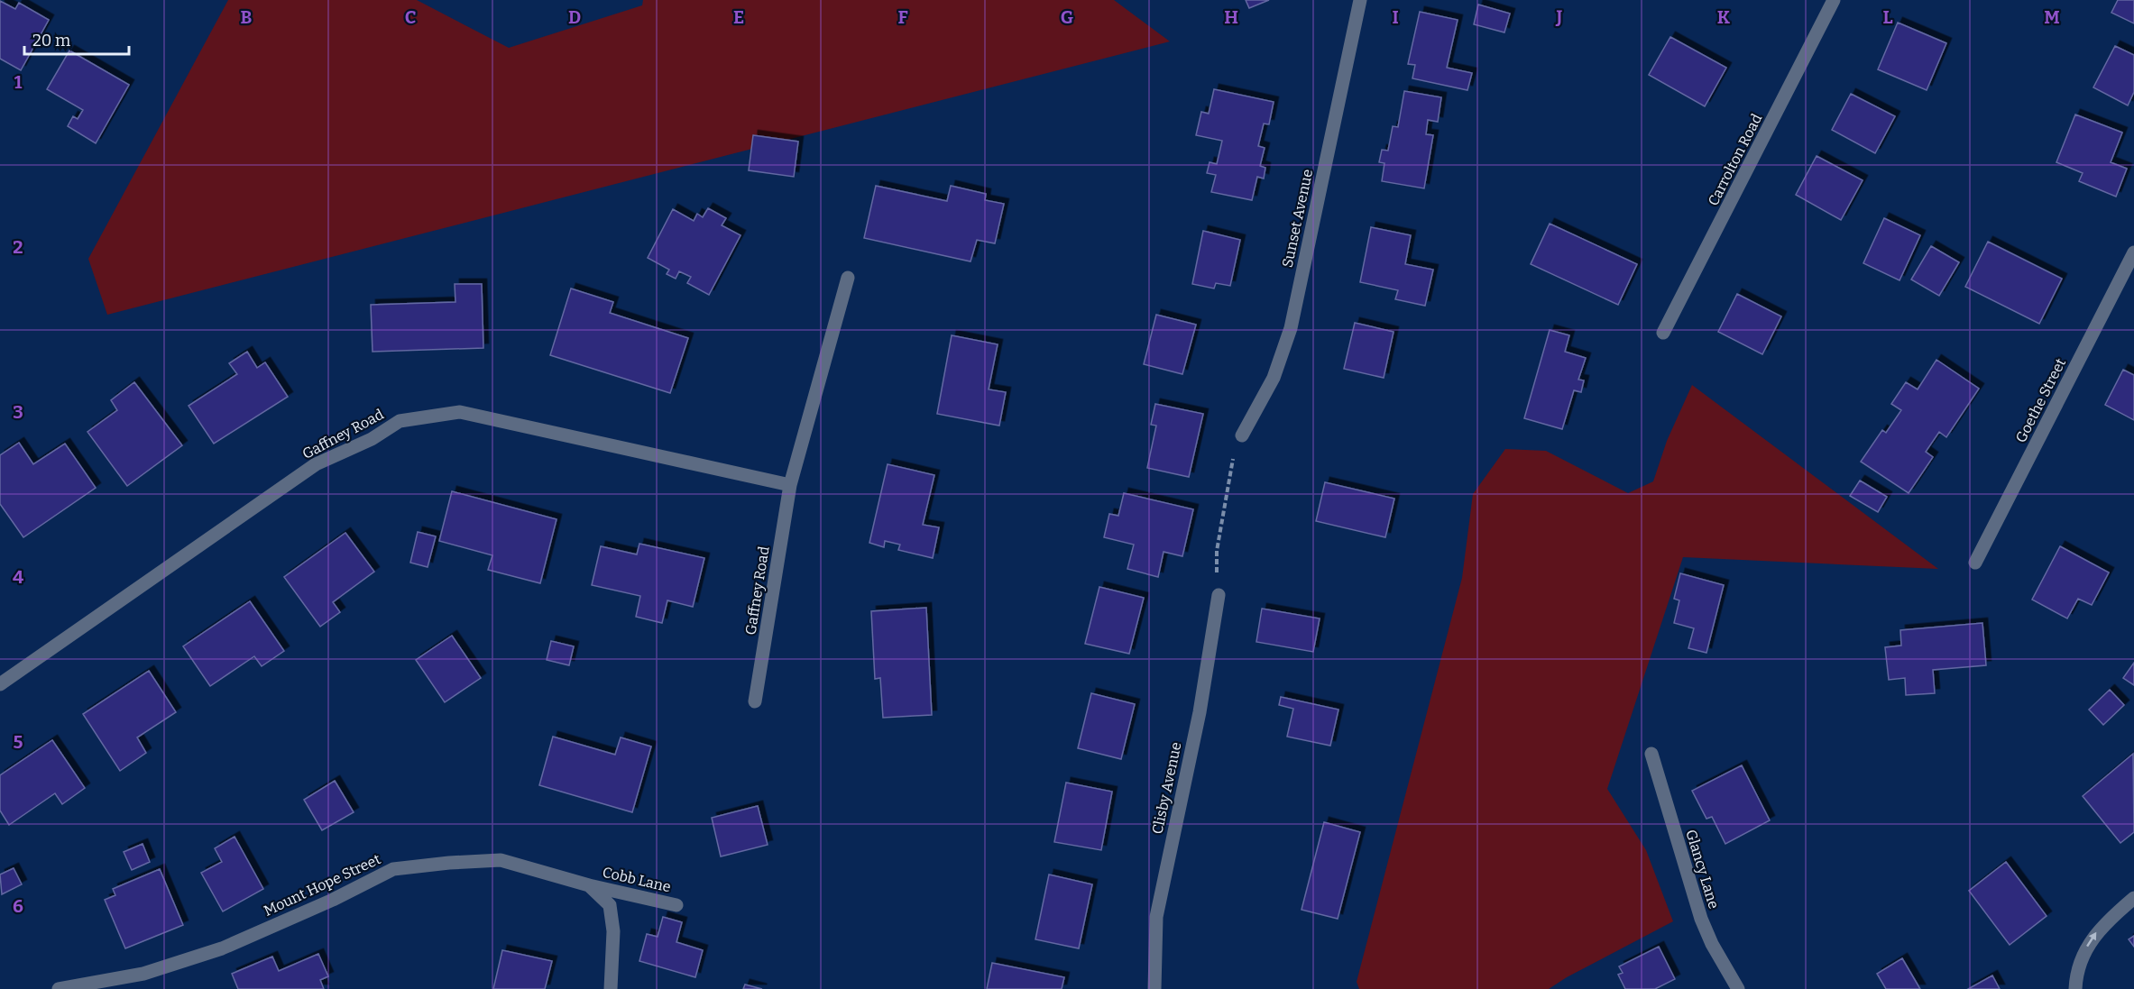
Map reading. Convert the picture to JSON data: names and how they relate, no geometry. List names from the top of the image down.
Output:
{
  "streets": {
    "street": [
      "Carrolton Road",
      "Sunset Avenue",
      "Goethe Street",
      "Gaffney Road",
      "Clisby Avenue",
      "Glancy Lane",
      "Cobb Lane",
      "Mount Hope Street"
    ]
  },
  "crossings": [
    ["Cobb Lane", "Mount Hope Street"]
  ],
  "scale_bar": "20 m",
  "grid": {
    "columns": [
      "B",
      "C",
      "D",
      "E",
      "F",
      "G",
      "H",
      "I",
      "J",
      "K",
      "L",
      "M"
    ],
    "rows": [
      "1",
      "2",
      "3",
      "4",
      "5",
      "6"
    ]
  }
}
